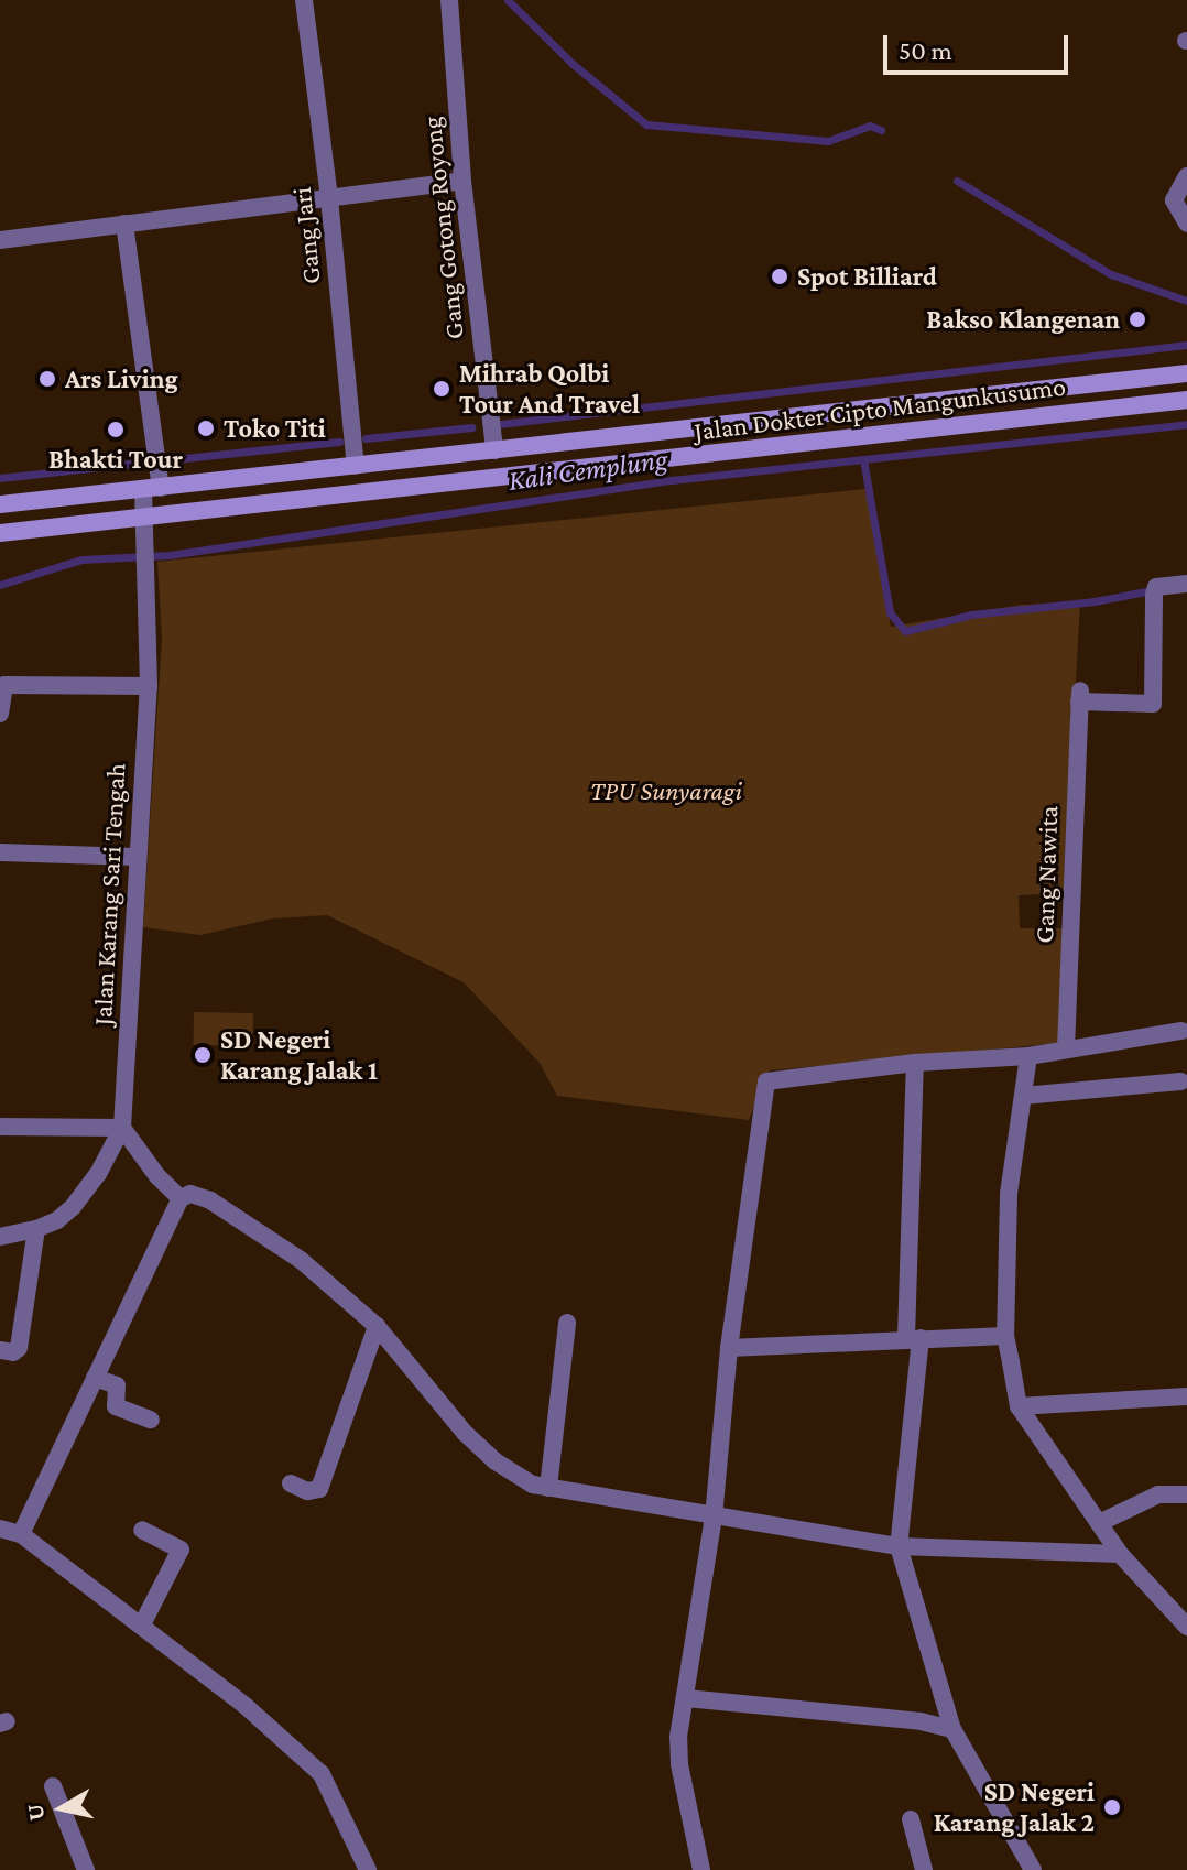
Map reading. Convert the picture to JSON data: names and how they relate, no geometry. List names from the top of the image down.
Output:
{
  "streets": {
    "main road": ["Jalan Dokter Cipto Mangunkusumo"],
    "street": [
      "Gang Gotong Royong",
      "Gang Jari",
      "Gang Nawita",
      "Jalan Karang Sari Tengah"
    ]
  },
  "crossings": [
    ["Gang Gotong Royong", "Jalan Dokter Cipto Mangunkusumo"],
    ["Gang Jari", "Jalan Dokter Cipto Mangunkusumo"],
    ["Jalan Dokter Cipto Mangunkusumo", "Jalan Karang Sari Tengah"]
  ],
  "water": ["Kali Cemplung"],
  "parks": ["TPU Sunyaragi"],
  "places": [
    "Spot Billiard",
    "Bakso Klangenan",
    "Ars Living",
    "Mihrab Qolbi Tour And Travel",
    "Toko Titi",
    "Bhakti Tour",
    "SD Negeri Karang Jalak 1",
    "SD Negeri Karang Jalak 2"
  ],
  "scale_bar": "50 m",
  "north": "left"
}
